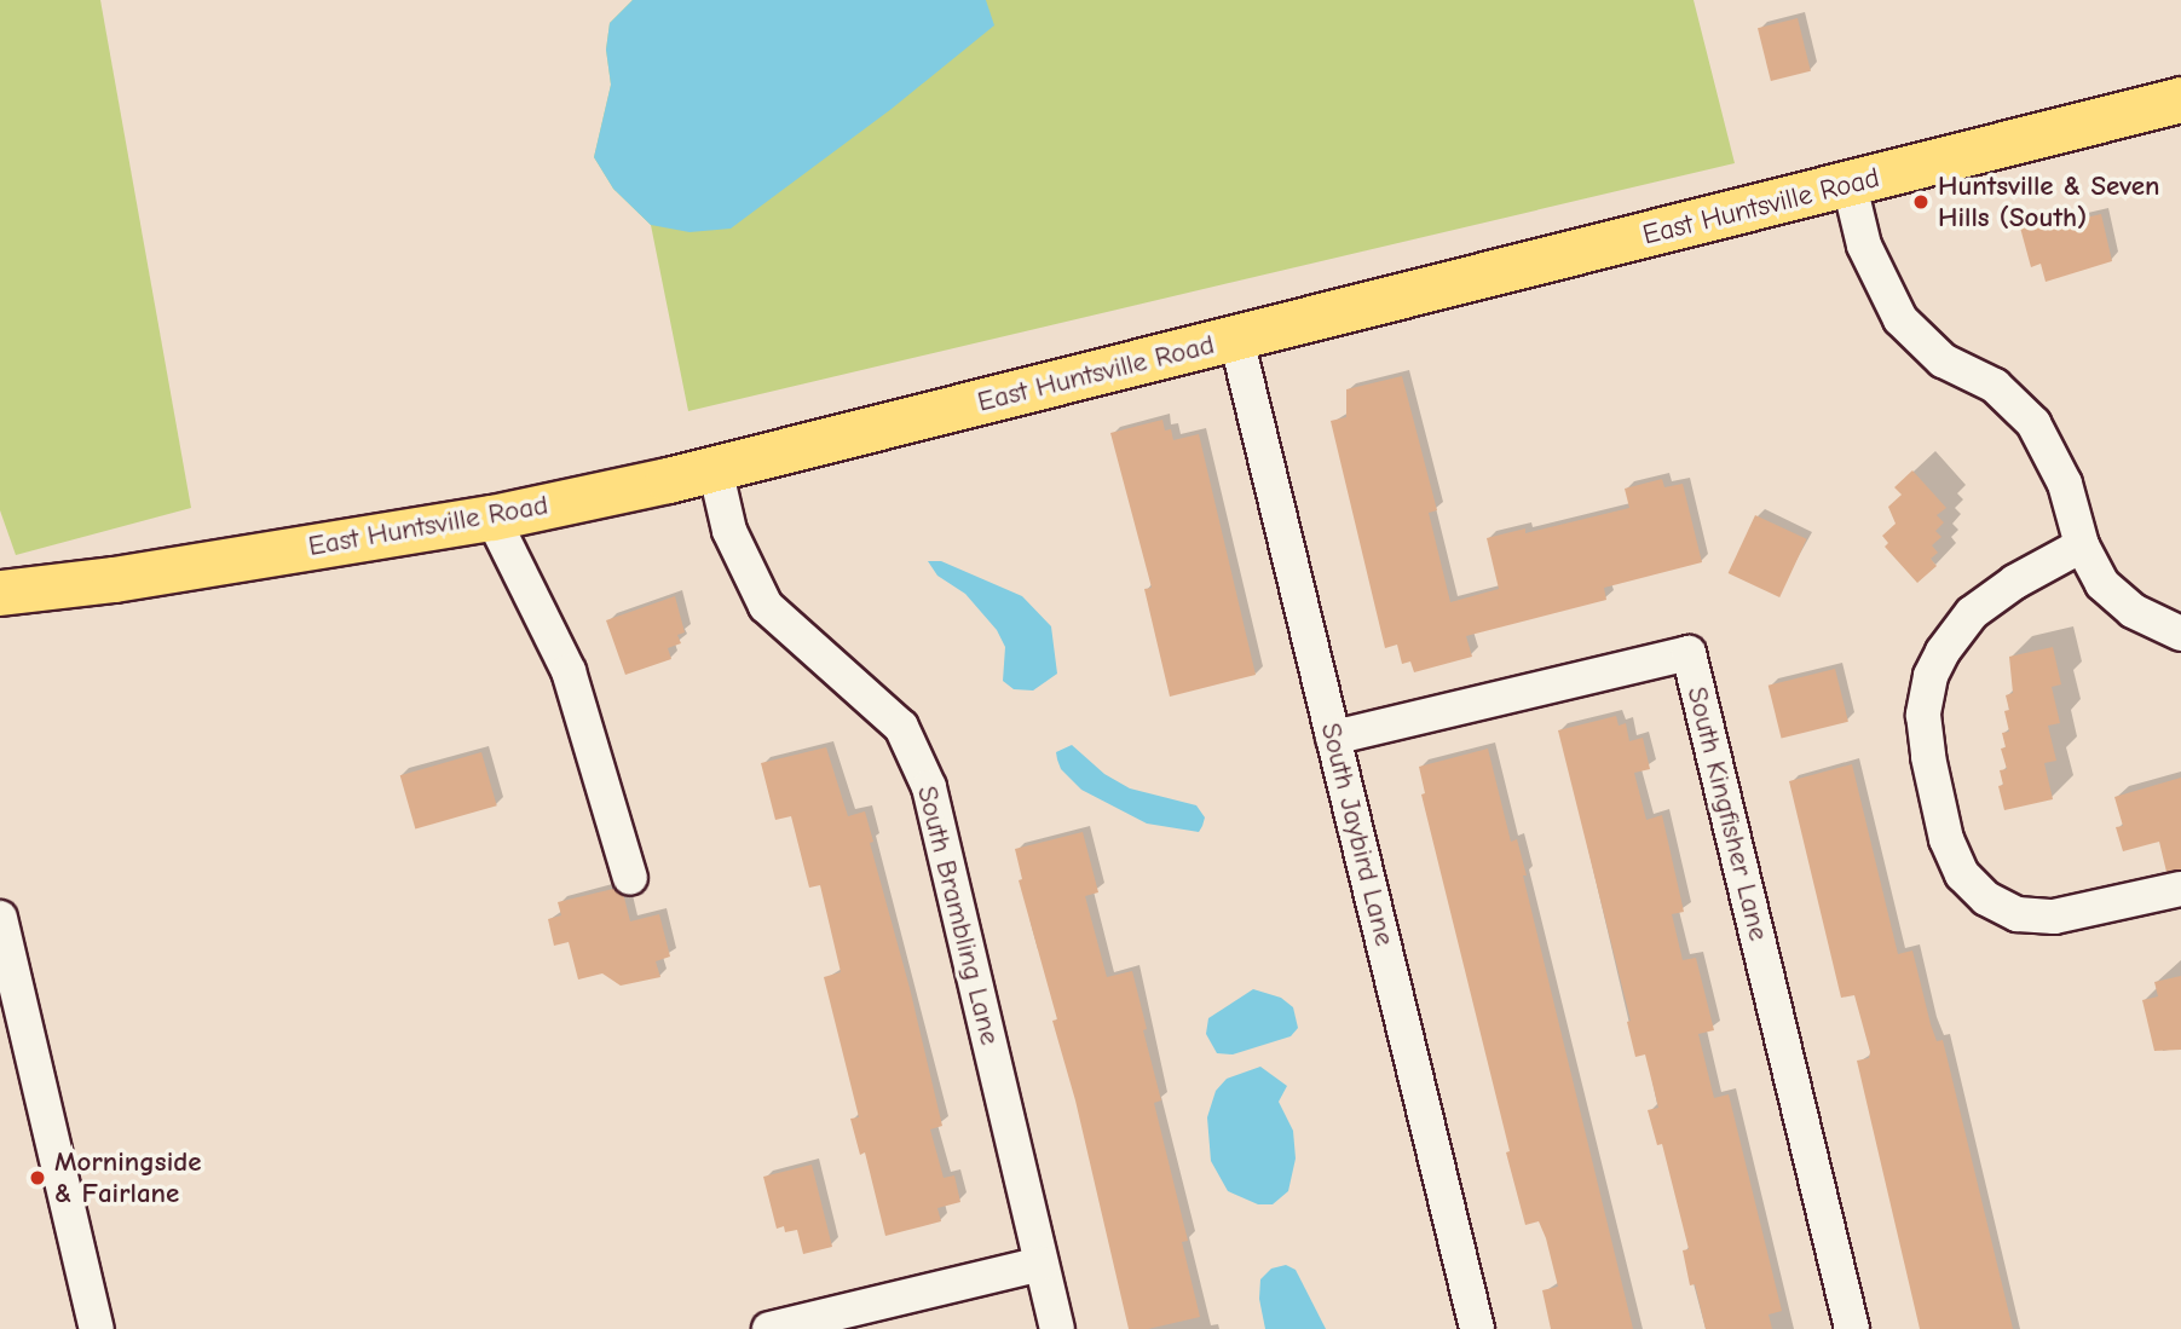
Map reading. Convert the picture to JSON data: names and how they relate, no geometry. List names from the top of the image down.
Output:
{
  "streets": {
    "main road": ["East Huntsville Road"],
    "street": ["South Kingfisher Lane", "South Jaybird Lane", "South Brambling Lane"]
  },
  "crossings": [
    ["East Huntsville Road", "South Jaybird Lane"],
    ["East Huntsville Road", "South Brambling Lane"],
    ["South Kingfisher Lane", "South Jaybird Lane"]
  ],
  "places": ["Huntsville & Seven Hills (South)", "Morningside & Fairlane"]
}
